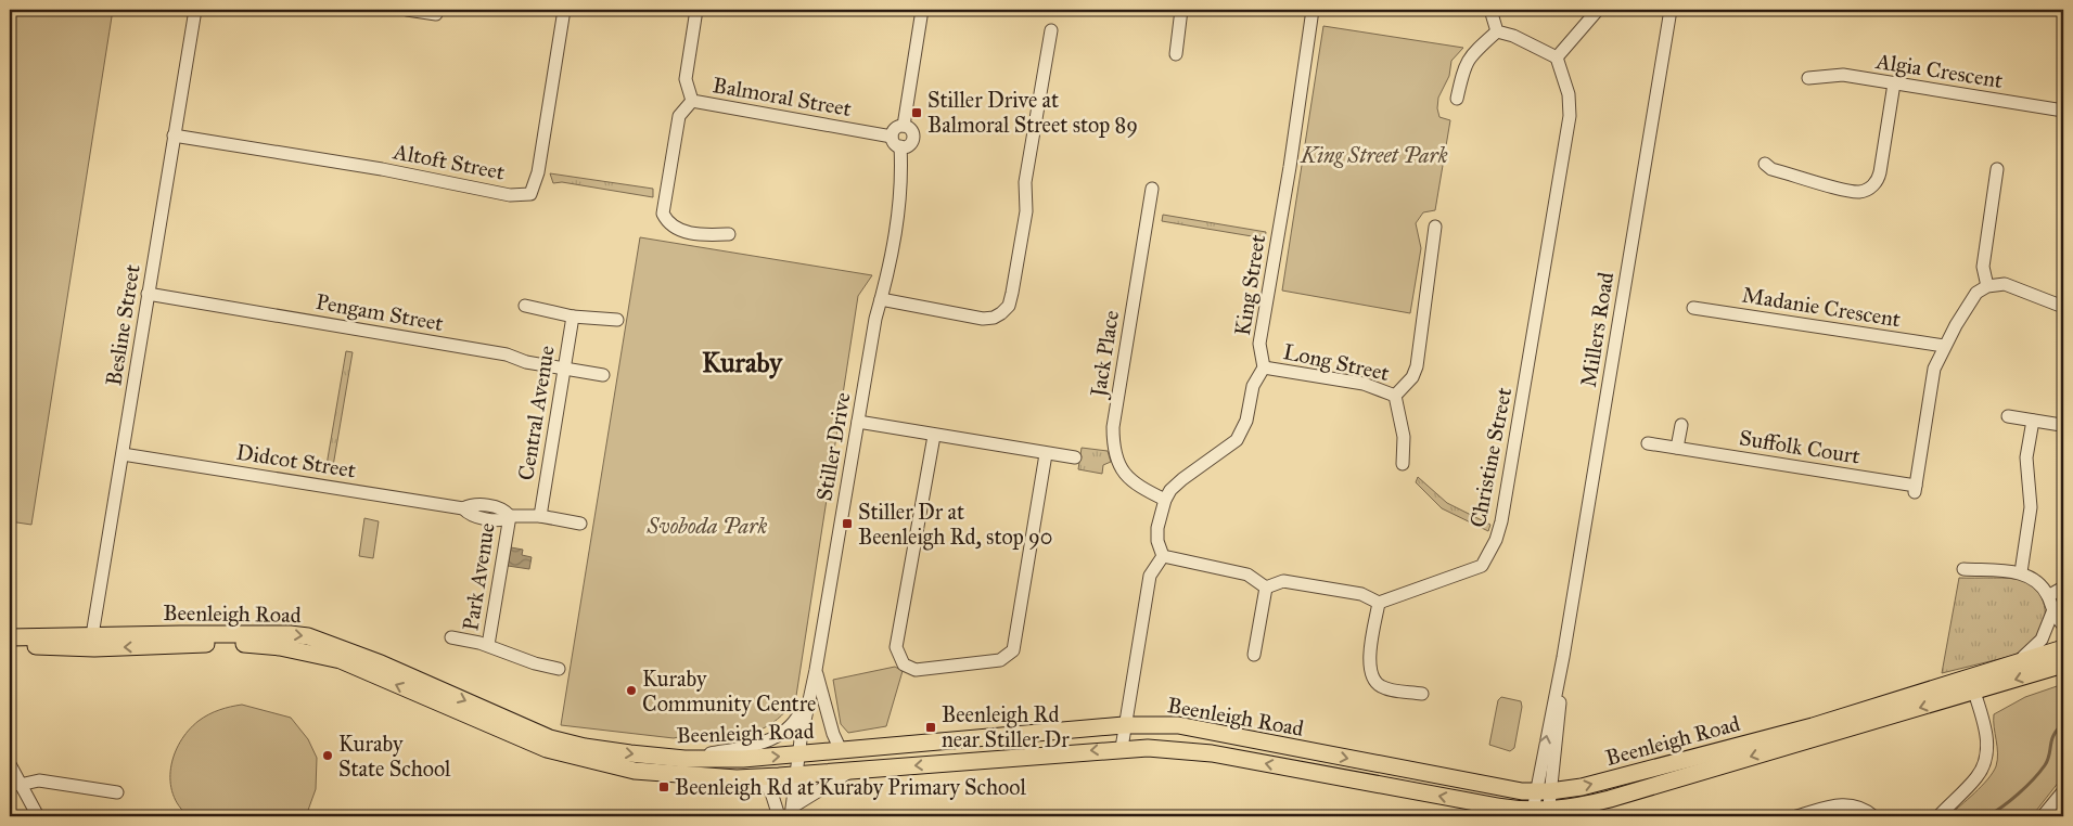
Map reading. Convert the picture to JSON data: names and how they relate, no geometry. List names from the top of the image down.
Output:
{
  "streets": {
    "main road": ["Beenleigh Road"],
    "street": [
      "Algia Crescent",
      "Balmoral Street",
      "Altoft Street",
      "King Street",
      "Madanie Crescent",
      "Pengam Street",
      "Besline Street",
      "Millers Road",
      "Jack Place",
      "Long Street",
      "Central Avenue",
      "Stiller Drive",
      "Suffolk Court",
      "Christine Street",
      "Didcot Street",
      "Park Avenue"
    ]
  },
  "crossings": [
    ["Balmoral Street", "Stiller Drive"],
    ["Altoft Street", "Besline Street"],
    ["King Street", "Jack Place"],
    ["King Street", "Long Street"],
    ["Madanie Crescent", "Suffolk Court"],
    ["Pengam Street", "Besline Street"],
    ["Pengam Street", "Central Avenue"],
    ["Besline Street", "Didcot Street"],
    ["Besline Street", "Beenleigh Road"],
    ["Millers Road", "Beenleigh Road"],
    ["Central Avenue", "Didcot Street"],
    ["Stiller Drive", "Beenleigh Road"],
    ["Didcot Street", "Park Avenue"]
  ],
  "districts": ["Kuraby"],
  "parks": ["King Street Park", "Svoboda Park"],
  "places": {
    "transit": [
      "Stiller Drive at Balmoral Street stop 89",
      "Stiller Dr at Beenleigh Rd, stop 90",
      "Beenleigh Rd near Stiller Dr",
      "Beenleigh Rd at Kuraby Primary School"
    ],
    "other": ["Kuraby Community Centre", "Kuraby State School"]
  }
}
